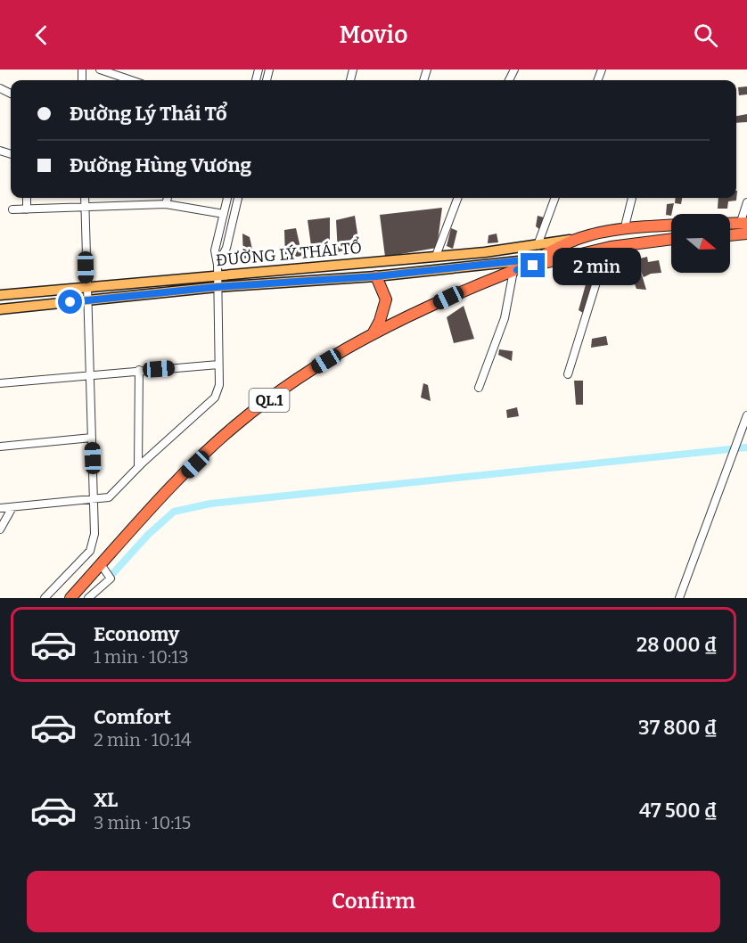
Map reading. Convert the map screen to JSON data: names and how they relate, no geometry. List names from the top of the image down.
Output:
{
  "streets": {
    "highway": ["QL.1"],
    "main road": ["ĐƯỜNG LÝ THÁI TỔ"]
  },
  "crossings": [
    ["ĐƯỜNG LÝ THÁI TỔ", "QL.1"]
  ],
  "north": "right",
  "page": {
    "header": "Movio",
    "banner": ["Đường Lý Thái Tổ", "Đường Hùng Vương"],
    "bubble": "2 min",
    "list": [
      {
        "name": "Economy",
        "note": "1 min · 10:13",
        "value": "28 000 ₫"
      },
      {
        "name": "Comfort",
        "note": "2 min · 10:14",
        "value": "37 800 ₫"
      },
      {
        "name": "XL",
        "note": "3 min · 10:15",
        "value": "47 500 ₫"
      }
    ],
    "buttons": "Confirm"
  }
}
